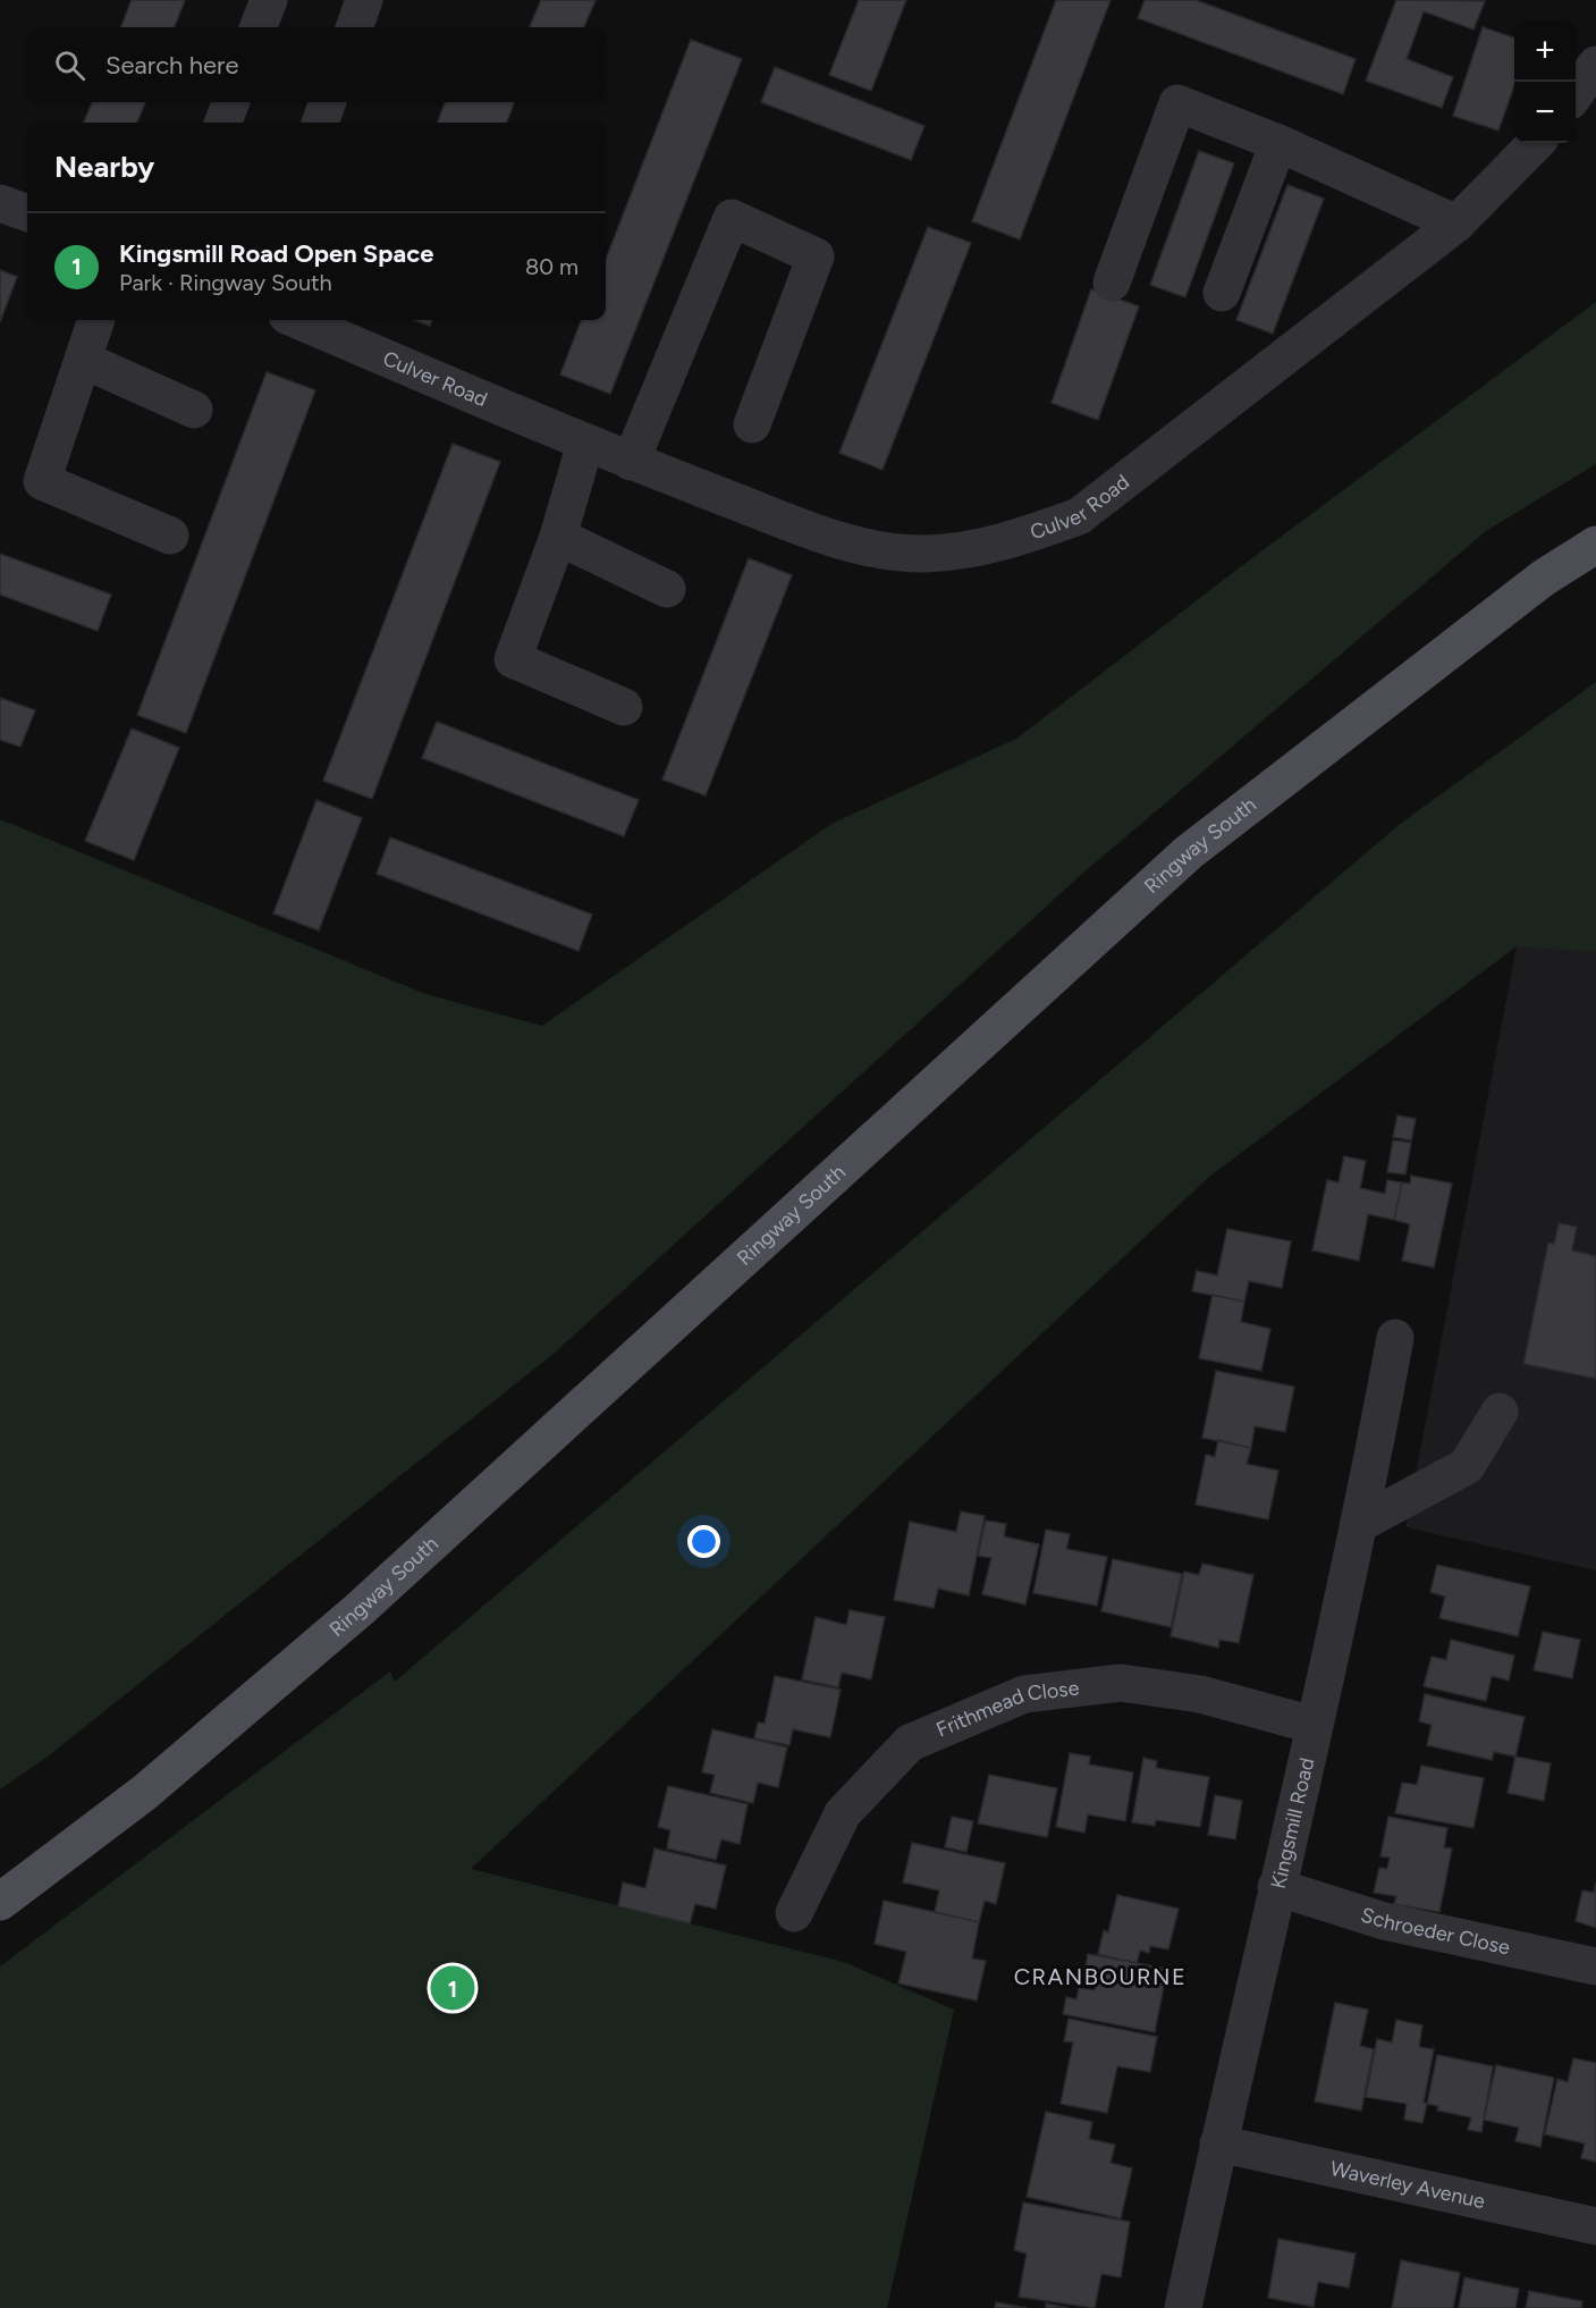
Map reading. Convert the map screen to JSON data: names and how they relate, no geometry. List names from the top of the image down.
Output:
{
  "streets": {
    "main road": ["Ringway South"],
    "street": [
      "Culver Road",
      "Frithmead Close",
      "Kingsmill Road",
      "Schroeder Close",
      "Waverley Avenue"
    ]
  },
  "crossings": [
    ["Frithmead Close", "Kingsmill Road"],
    ["Kingsmill Road", "Schroeder Close"],
    ["Kingsmill Road", "Waverley Avenue"]
  ],
  "districts": ["CRANBOURNE"],
  "page": {
    "map_buttons": ["+", "−"],
    "search": "Search here",
    "heading": "Nearby",
    "list": [
      {
        "mark": "1",
        "name": "Kingsmill Road Open Space",
        "note": "Park · Ringway South",
        "value": "80 m"
      }
    ],
    "pins": "1"
  }
}
